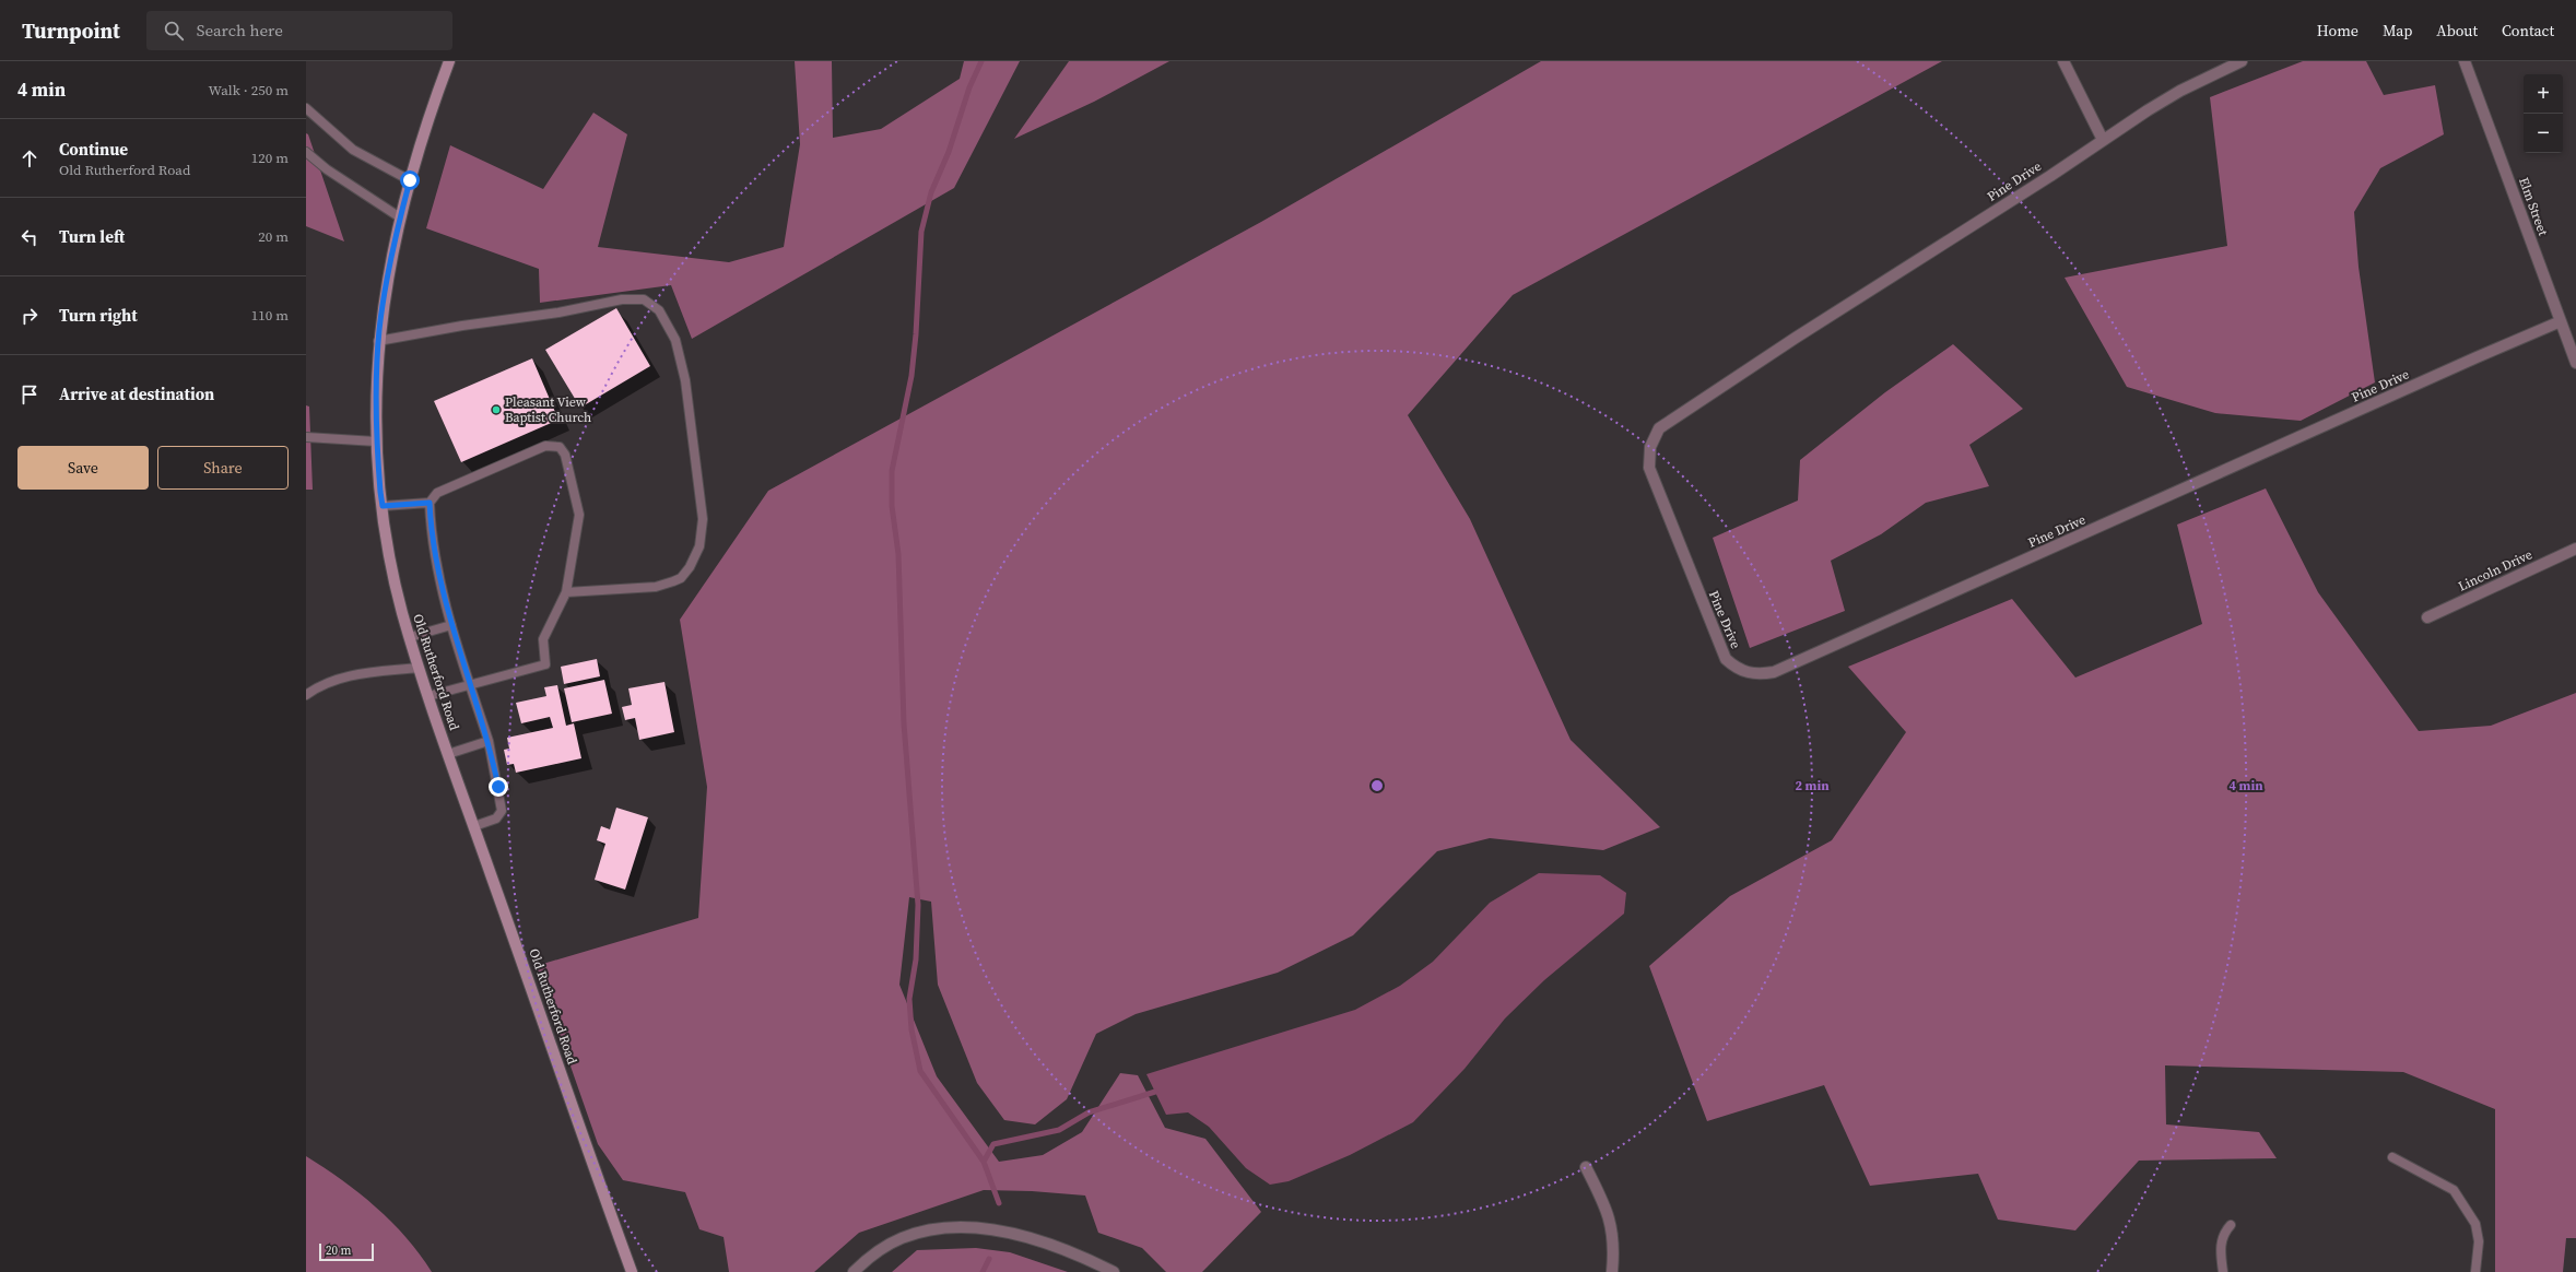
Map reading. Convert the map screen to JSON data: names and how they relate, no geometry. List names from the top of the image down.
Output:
{
  "streets": {
    "street": [
      "Pine Drive",
      "Elm Street",
      "Lincoln Drive",
      "Old Rutherford Road"
    ]
  },
  "crossings": [
    ["Pine Drive", "Elm Street"]
  ],
  "places": ["Pleasant View Baptist Church"],
  "scale_bar": "20 m",
  "page": {
    "header": "Turnpoint",
    "search": "Search here",
    "nav": [
      "Home",
      "Map",
      "About",
      "Contact"
    ],
    "heading": ["4 min", "Walk · 250 m"],
    "map_buttons": ["+", "−"],
    "list": [
      ["Continue", "Old Rutherford Road", "120 m"],
      ["Turn left", "20 m"],
      ["Turn right", "110 m"],
      "Arrive at destination"
    ],
    "buttons": ["Save", "Share"],
    "scale": "20 m"
  },
  "rings": ["2 min", "4 min"]
}
